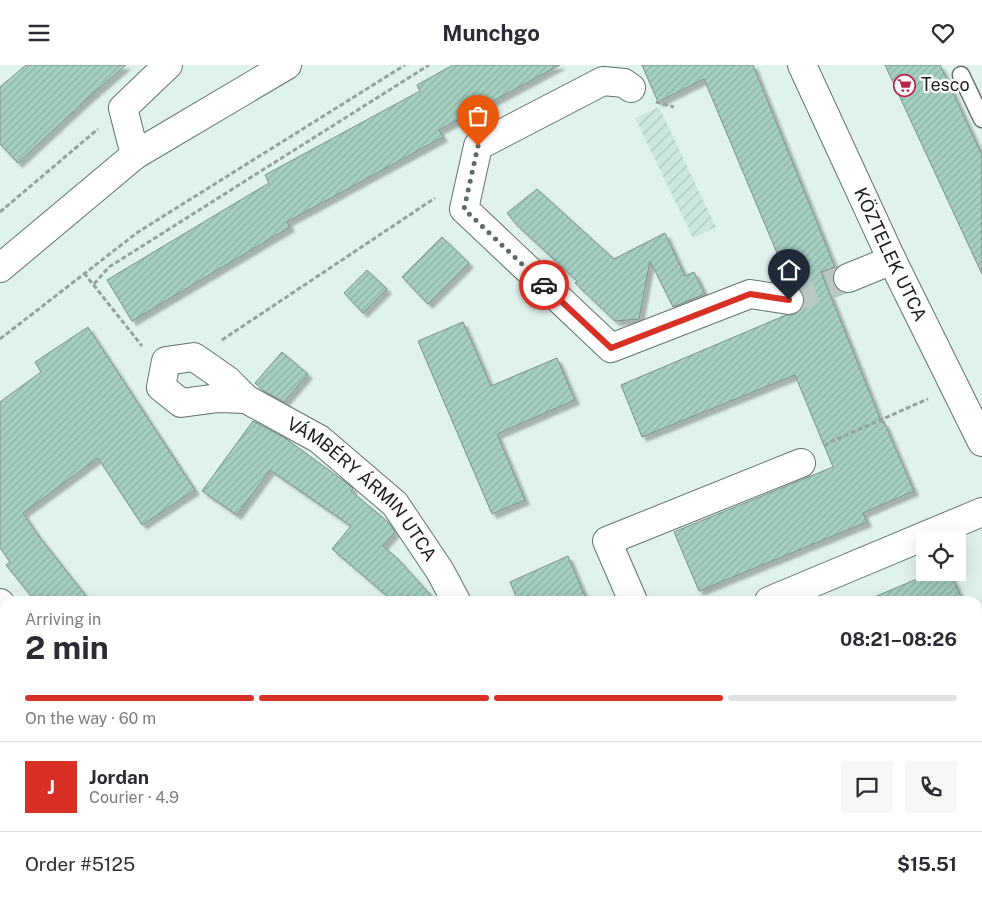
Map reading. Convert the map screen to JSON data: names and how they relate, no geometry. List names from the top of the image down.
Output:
{
  "streets": {
    "street": ["KÖZTELEK UTCA", "VÁMBÉRY ÁRMIN UTCA"]
  },
  "places": {
    "supermarket": ["Tesco"]
  },
  "page": {
    "header": "Munchgo",
    "heading": ["2 min", "Arriving in", "08:21–08:26"],
    "panel": [
      "Jordan",
      "Courier · 4.9",
      "Order #5125",
      "$15.51"
    ],
    "bar": "On the way · 60 m",
    "round": "J"
  }
}
